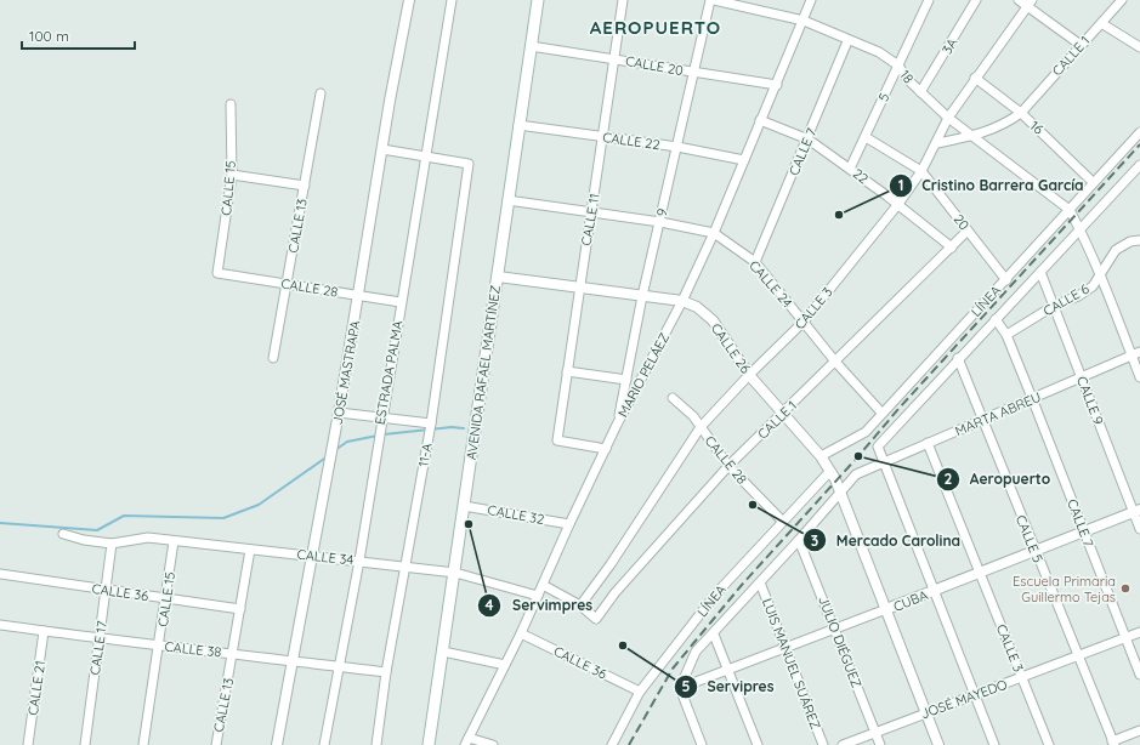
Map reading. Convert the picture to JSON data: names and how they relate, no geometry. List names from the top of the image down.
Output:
{
  "streets": {
    "main road": ["AVENIDA RAFAEL MARTÍNEZ"],
    "street": [
      "3A",
      "CALLE 1",
      "CALLE 20",
      "18",
      "5",
      "16",
      "CALLE 22",
      "CALLE 7",
      "22",
      "CALLE 15",
      "9",
      "CALLE 11",
      "20",
      "CALLE 13",
      "CALLE 24",
      "CALLE 28",
      "CALLE 6",
      "LÍNEA",
      "CALLE 3",
      "CALLE 26",
      "JOSÉ MASTRAPA",
      "ESTRADA PALMA",
      "MARIO PELÁEZ",
      "CALLE 9",
      "MARTA ABREU",
      "11-A",
      "CALLE 32",
      "CALLE 5",
      "CALLE 34",
      "CALLE 36",
      "CUBA",
      "JULIO DIÉGUEZ",
      "CALLE 17",
      "CALLE 38",
      "LUIS MANUEL SUÁREZ",
      "CALLE 21",
      "JOSÉ MAYEDO"
    ]
  },
  "crossings": [
    ["3A", "18"],
    ["CALLE 1", "18"],
    ["CALLE 1", "16"],
    ["CALLE 1", "22"],
    ["CALLE 1", "20"],
    ["CALLE 1", "CALLE 24"],
    ["CALLE 1", "CALLE 28"],
    ["CALLE 1", "CALLE 3"],
    ["CALLE 1", "CALLE 26"],
    ["CALLE 20", "9"],
    ["CALLE 20", "CALLE 11"],
    ["CALLE 20", "AVENIDA RAFAEL MARTÍNEZ"],
    ["CALLE 20", "MARIO PELÁEZ"],
    ["18", "5"],
    ["18", "CALLE 7"],
    ["18", "9"],
    ["18", "LÍNEA"],
    ["18", "CALLE 3"],
    ["18", "MARIO PELÁEZ"],
    ["5", "22"],
    ["5", "20"],
    ["16", "LÍNEA"],
    ["16", "CALLE 3"],
    ["CALLE 22", "9"],
    ["CALLE 22", "CALLE 11"],
    ["CALLE 22", "AVENIDA RAFAEL MARTÍNEZ"],
    ["CALLE 22", "MARIO PELÁEZ"],
    ["CALLE 7", "22"],
    ["CALLE 7", "CALLE 24"],
    ["CALLE 7", "CALLE 6"],
    ["CALLE 7", "LÍNEA"],
    ["CALLE 7", "MARTA ABREU"],
    ["CALLE 7", "CUBA"],
    ["CALLE 7", "JOSÉ MAYEDO"],
    ["22", "CALLE 3"],
    ["22", "MARIO PELÁEZ"],
    ["CALLE 15", "CALLE 28"],
    ["CALLE 15", "CALLE 34"],
    ["CALLE 15", "CALLE 36"],
    ["CALLE 15", "CALLE 38"],
    ["9", "CALLE 24"],
    ["9", "CALLE 26"],
    ["9", "MARIO PELÁEZ"],
    ["CALLE 11", "CALLE 24"],
    ["CALLE 11", "CALLE 26"],
    ["CALLE 11", "MARIO PELÁEZ"],
    ["20", "LÍNEA"],
    ["20", "CALLE 3"],
    ["CALLE 13", "CALLE 28"],
    ["CALLE 13", "CALLE 34"],
    ["CALLE 13", "CALLE 36"],
    ["CALLE 13", "CALLE 38"],
    ["CALLE 24", "LÍNEA"],
    ["CALLE 24", "CALLE 3"],
    ["CALLE 24", "AVENIDA RAFAEL MARTÍNEZ"],
    ["CALLE 24", "MARIO PELÁEZ"],
    ["CALLE 28", "LÍNEA"],
    ["CALLE 28", "CALLE 3"],
    ["CALLE 28", "JOSÉ MASTRAPA"],
    ["CALLE 28", "ESTRADA PALMA"],
    ["CALLE 6", "CALLE 9"],
    ["LÍNEA", "CALLE 26"],
    ["LÍNEA", "CALLE 9"],
    ["LÍNEA", "MARTA ABREU"],
    ["LÍNEA", "CALLE 5"],
    ["LÍNEA", "CALLE 36"],
    ["LÍNEA", "CUBA"],
    ["LÍNEA", "JULIO DIÉGUEZ"],
    ["LÍNEA", "LUIS MANUEL SUÁREZ"],
    ["CALLE 3", "CALLE 26"],
    ["CALLE 3", "MARTA ABREU"],
    ["CALLE 3", "CUBA"],
    ["CALLE 3", "JOSÉ MAYEDO"],
    ["CALLE 26", "AVENIDA RAFAEL MARTÍNEZ"],
    ["CALLE 26", "MARIO PELÁEZ"],
    ["CALLE 26", "CUBA"],
    ["CALLE 26", "JOSÉ MAYEDO"],
    ["JOSÉ MASTRAPA", "CALLE 34"],
    ["JOSÉ MASTRAPA", "CALLE 38"],
    ["ESTRADA PALMA", "11-A"],
    ["ESTRADA PALMA", "CALLE 34"],
    ["ESTRADA PALMA", "CALLE 38"],
    ["AVENIDA RAFAEL MARTÍNEZ", "CALLE 32"],
    ["AVENIDA RAFAEL MARTÍNEZ", "CALLE 34"],
    ["MARIO PELÁEZ", "CALLE 32"],
    ["MARIO PELÁEZ", "CALLE 34"],
    ["MARIO PELÁEZ", "CALLE 36"],
    ["CALLE 9", "MARTA ABREU"],
    ["CALLE 9", "CUBA"],
    ["MARTA ABREU", "CALLE 5"],
    ["11-A", "CALLE 34"],
    ["11-A", "CALLE 38"],
    ["CALLE 5", "CUBA"],
    ["CALLE 5", "JOSÉ MAYEDO"],
    ["CALLE 34", "CALLE 17"],
    ["CALLE 36", "CALLE 17"],
    ["CUBA", "JULIO DIÉGUEZ"],
    ["CUBA", "LUIS MANUEL SUÁREZ"],
    ["JULIO DIÉGUEZ", "JOSÉ MAYEDO"],
    ["CALLE 17", "CALLE 38"],
    ["CALLE 38", "CALLE 21"]
  ],
  "districts": ["AEROPUERTO"],
  "places": [
    "Cristino Barrera García",
    "Aeropuerto",
    "Mercado Carolina",
    "Servimpres",
    "Escuela Primaria Guillermo Tejas",
    "Servipres"
  ],
  "scale_bar": "100 m"
}
